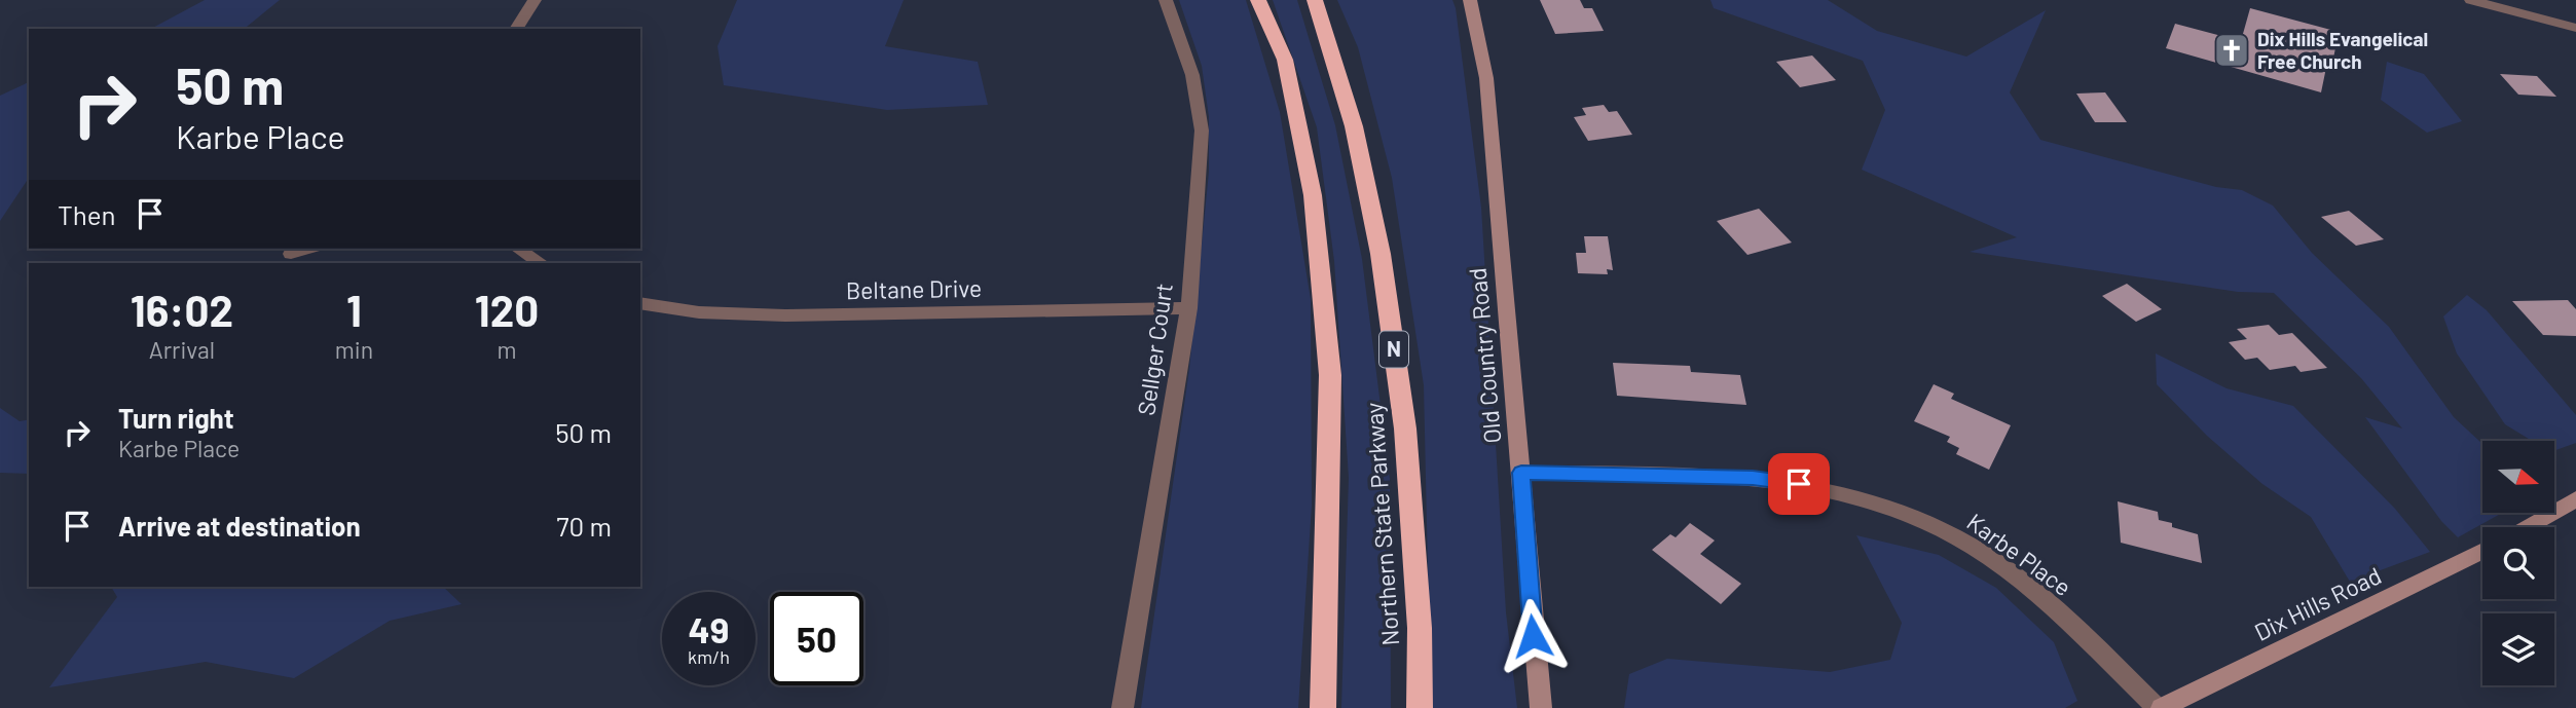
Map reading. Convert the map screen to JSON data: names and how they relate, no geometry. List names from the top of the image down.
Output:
{
  "streets": {
    "highway": ["N", "Northern State Parkway"],
    "main road": ["Old Country Road", "Dix Hills Road"],
    "street": ["Beltane Drive", "Sellger Court", "Karbe Place"]
  },
  "crossings": [
    ["Beltane Drive", "Sellger Court"],
    ["Old Country Road", "Karbe Place"],
    ["Karbe Place", "Dix Hills Road"]
  ],
  "places": {
    "church": ["Dix Hills Evangelical Free Church"]
  },
  "north": "right",
  "page": {
    "turn": ["50 m", "Karbe Place"],
    "then": "Then",
    "eta": [
      "16:02",
      "Arrival",
      "1",
      "min",
      "120",
      "m"
    ],
    "list": [
      {
        "name": "Turn right",
        "note": "Karbe Place",
        "value": "50 m"
      },
      {
        "name": "Arrive at destination",
        "value": "70 m"
      }
    ],
    "speed": "49 km/h",
    "limit": "50"
  }
}
